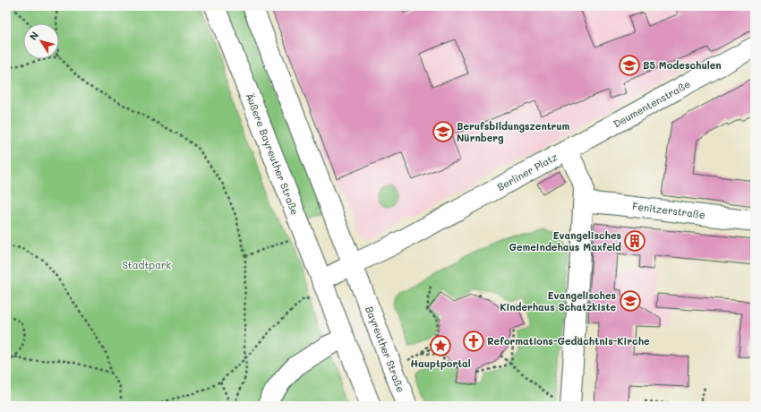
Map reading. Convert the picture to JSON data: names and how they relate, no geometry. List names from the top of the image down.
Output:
{
  "streets": {
    "main road": [
      "Deumentenstraße",
      "Äußere Bayreuther Straße",
      "Berliner Platz",
      "Fenitzerstraße",
      "Bayreuther Straße"
    ]
  },
  "crossings": [
    ["Deumentenstraße", "Berliner Platz"],
    ["Äußere Bayreuther Straße", "Berliner Platz"],
    ["Berliner Platz", "Fenitzerstraße"],
    ["Berliner Platz", "Bayreuther Straße"]
  ],
  "parks": ["Stadtpark"],
  "places": {
    "school or university": ["B5 Modeschulen", "Berufsbildungszentrum Nürnberg", "Evangelisches Kinderhaus Schatzkiste"],
    "building": ["Evangelisches Gemeindehaus Maxfeld"],
    "church": ["Reformations-Gedächtnis-Kirche"],
    "place": ["Hauptportal"]
  },
  "north": "top left"
}
